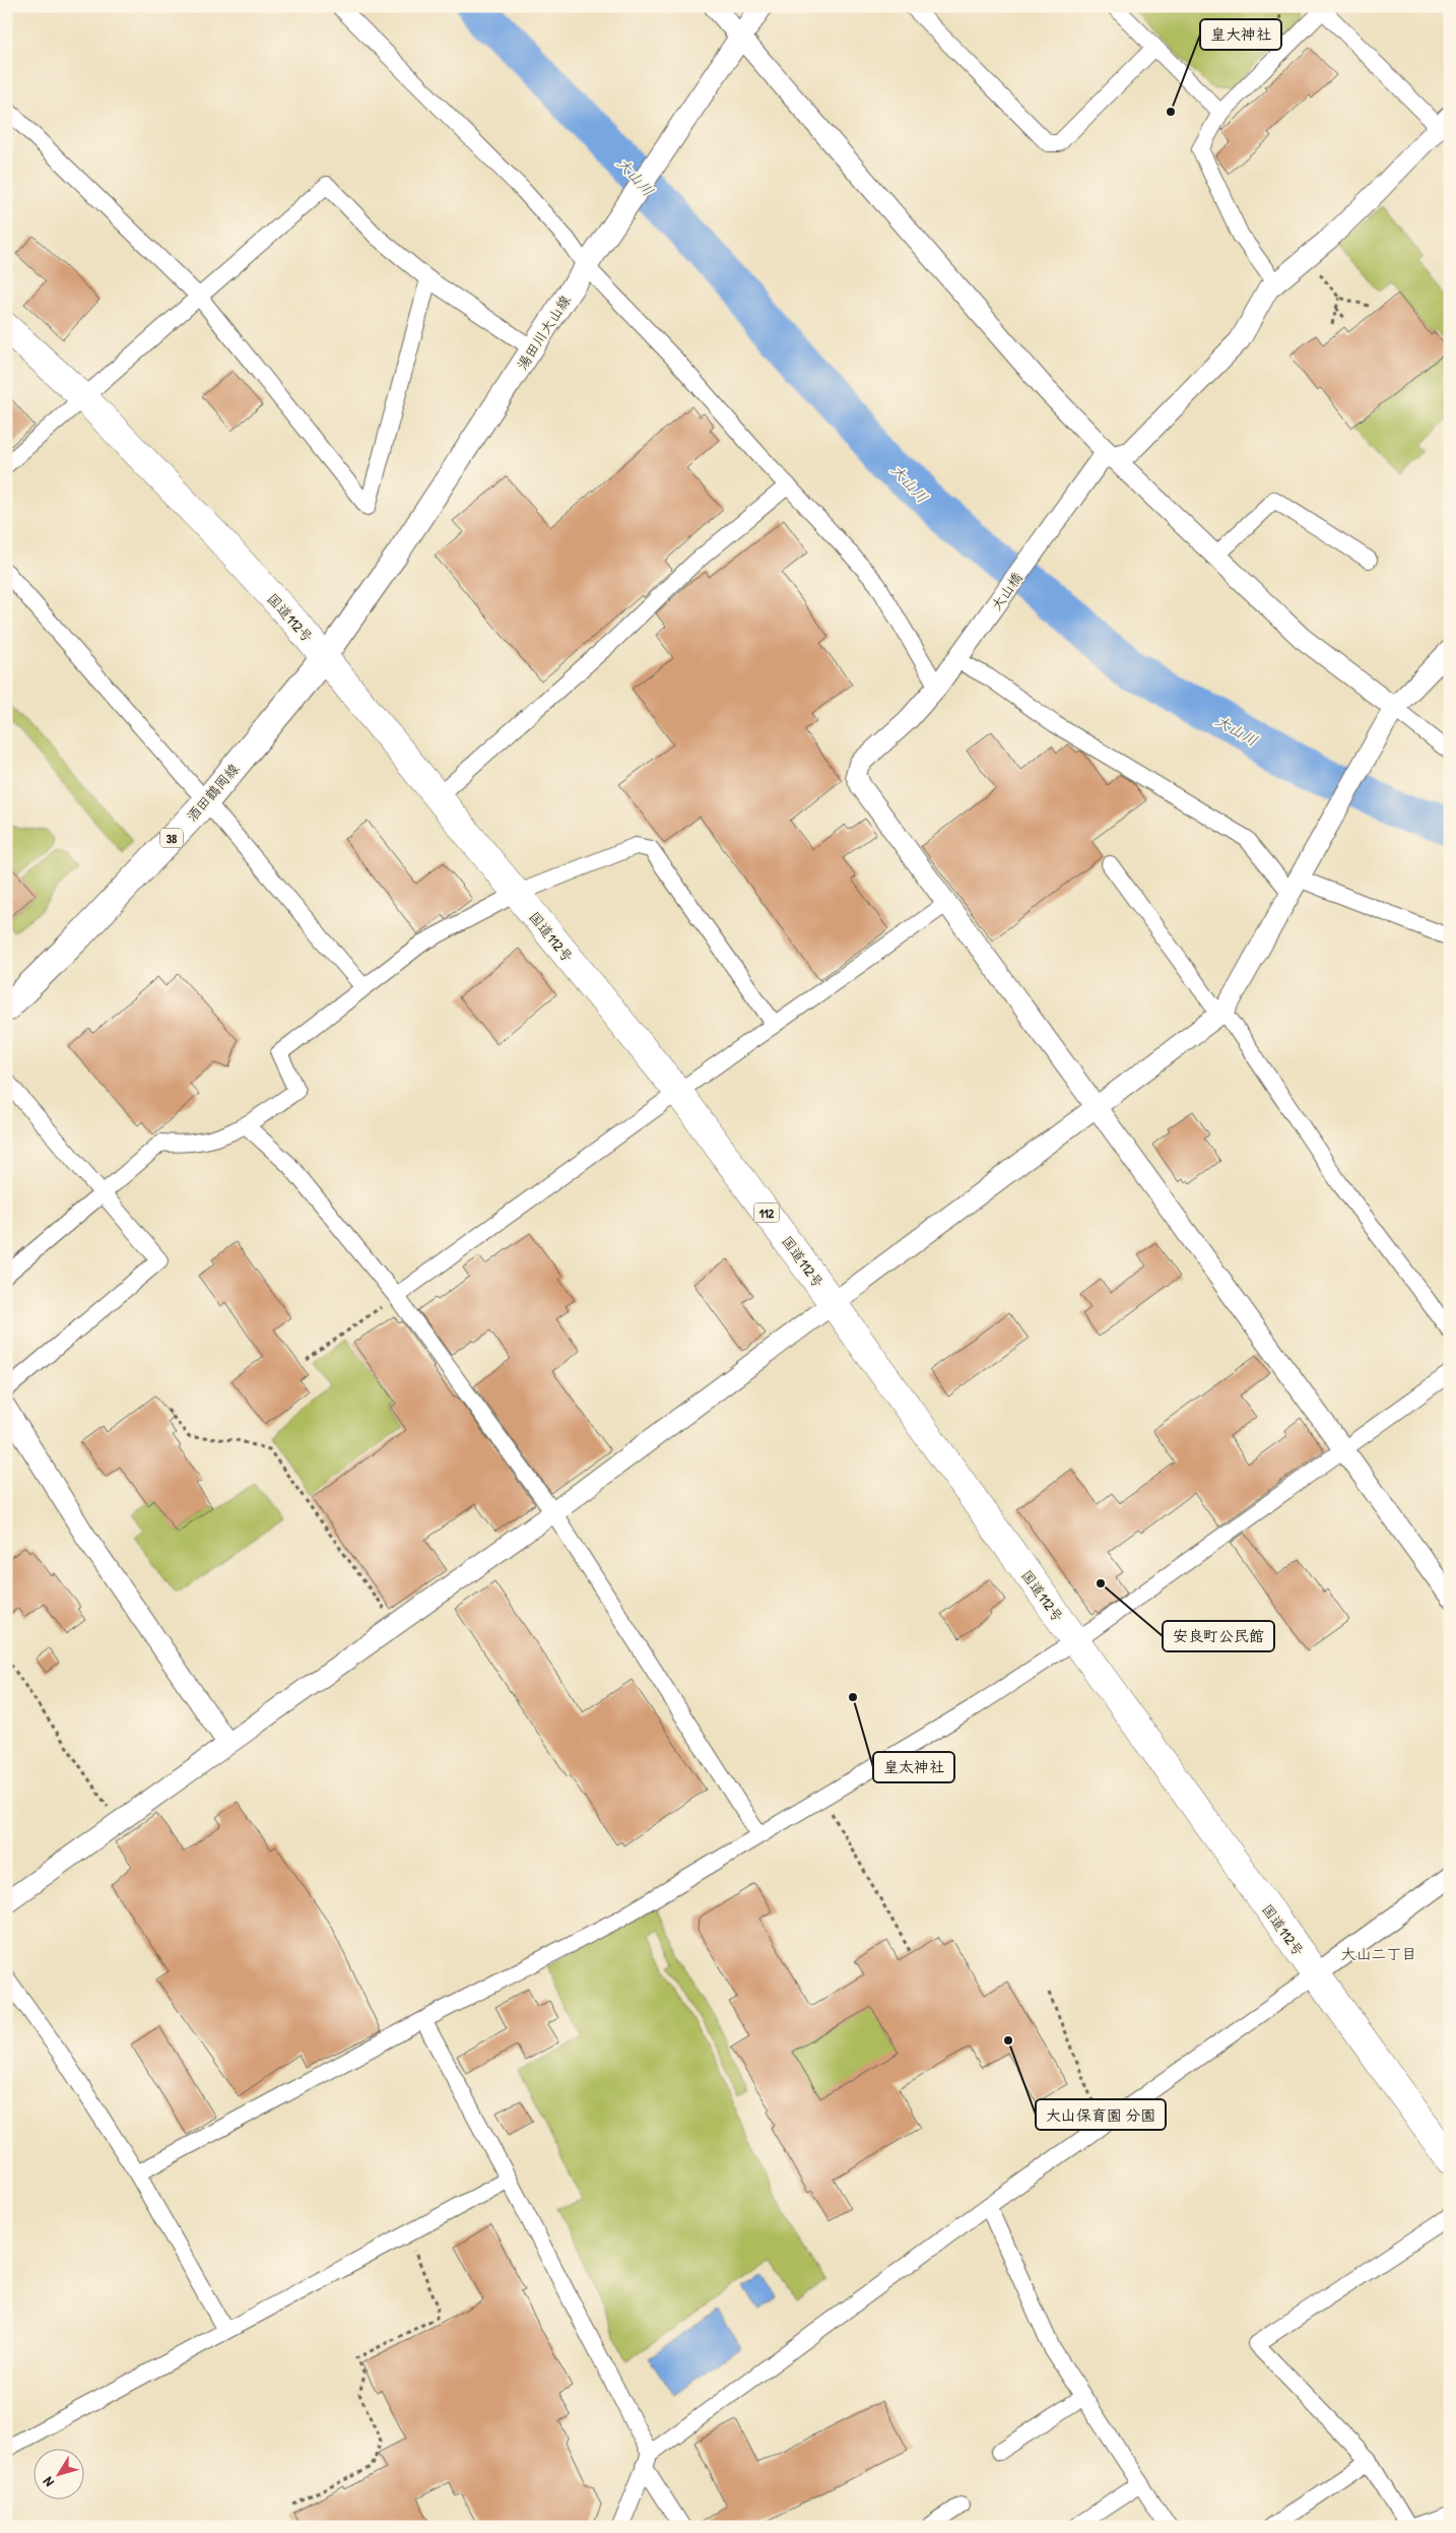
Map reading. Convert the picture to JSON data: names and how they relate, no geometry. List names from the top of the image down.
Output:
{
  "streets": {
    "highway": ["国道112号", "112"],
    "main road": ["湯田川大山線", "酒田鶴岡線", "38"],
    "street": ["大山橋"]
  },
  "crossings": [
    ["湯田川大山線", "国道112号"],
    ["湯田川大山線", "酒田鶴岡線"],
    ["国道112号", "酒田鶴岡線"]
  ],
  "districts": ["大山二丁目"],
  "water": ["大山川"],
  "places": [
    "皇大神社",
    "安良町公民館",
    "皇太神社",
    "大山保育園 分園"
  ],
  "north": "bottom left"
}
